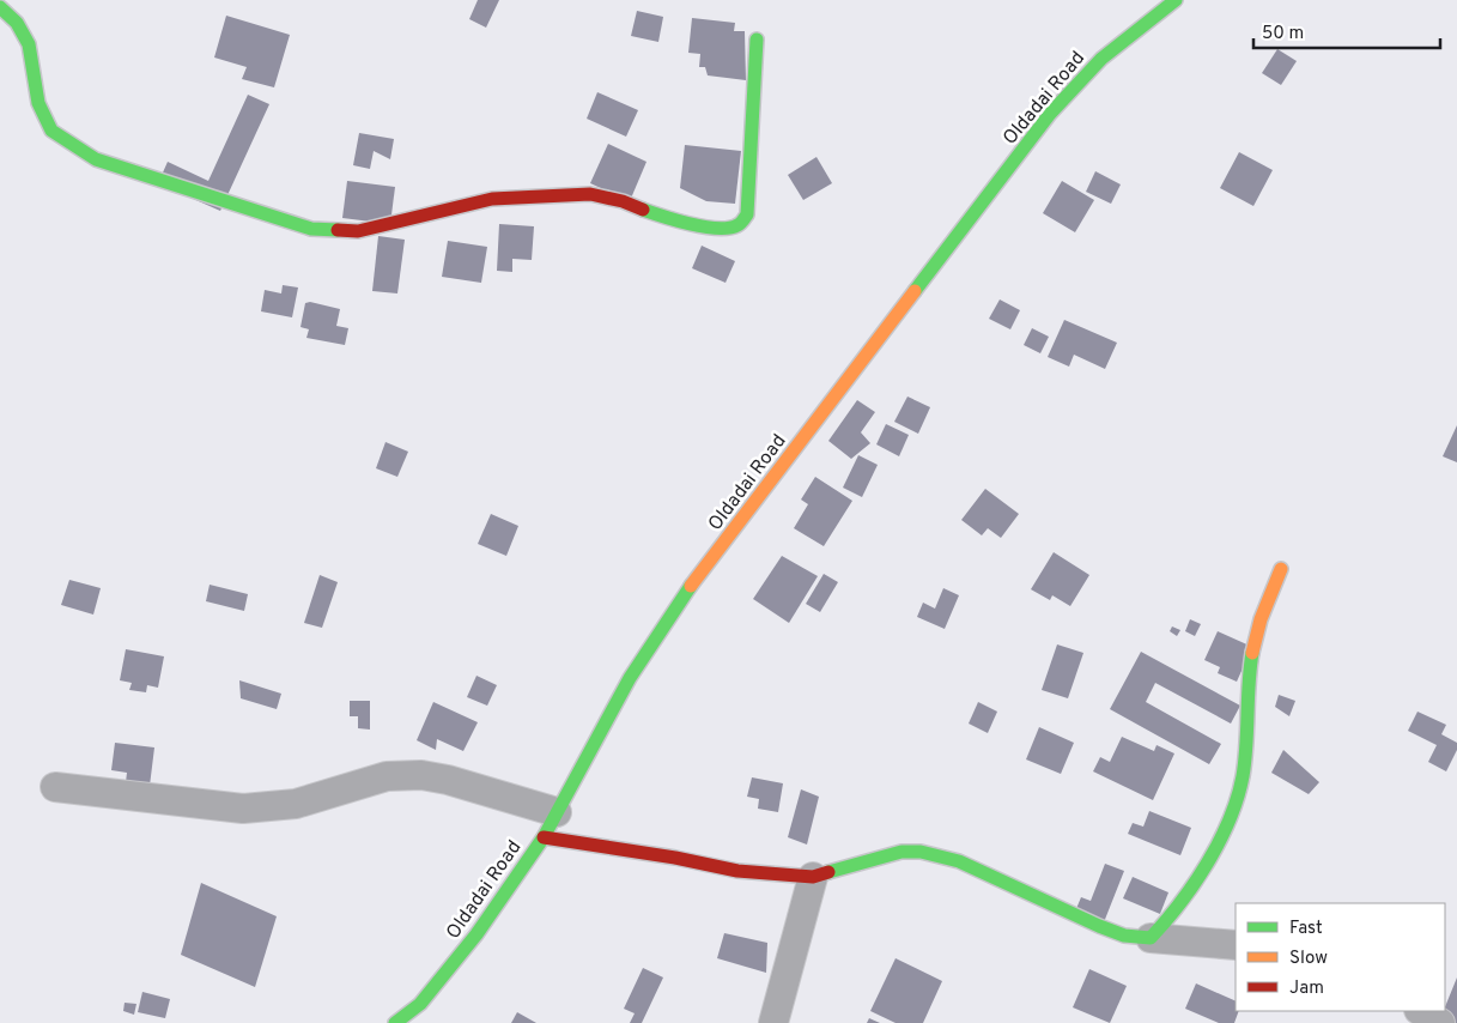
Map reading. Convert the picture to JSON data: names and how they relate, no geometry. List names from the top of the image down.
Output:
{
  "streets": {
    "street": ["Oldadai Road"]
  },
  "legend": ["Fast", "Slow", "Jam"],
  "scale_bar": "50 m"
}
